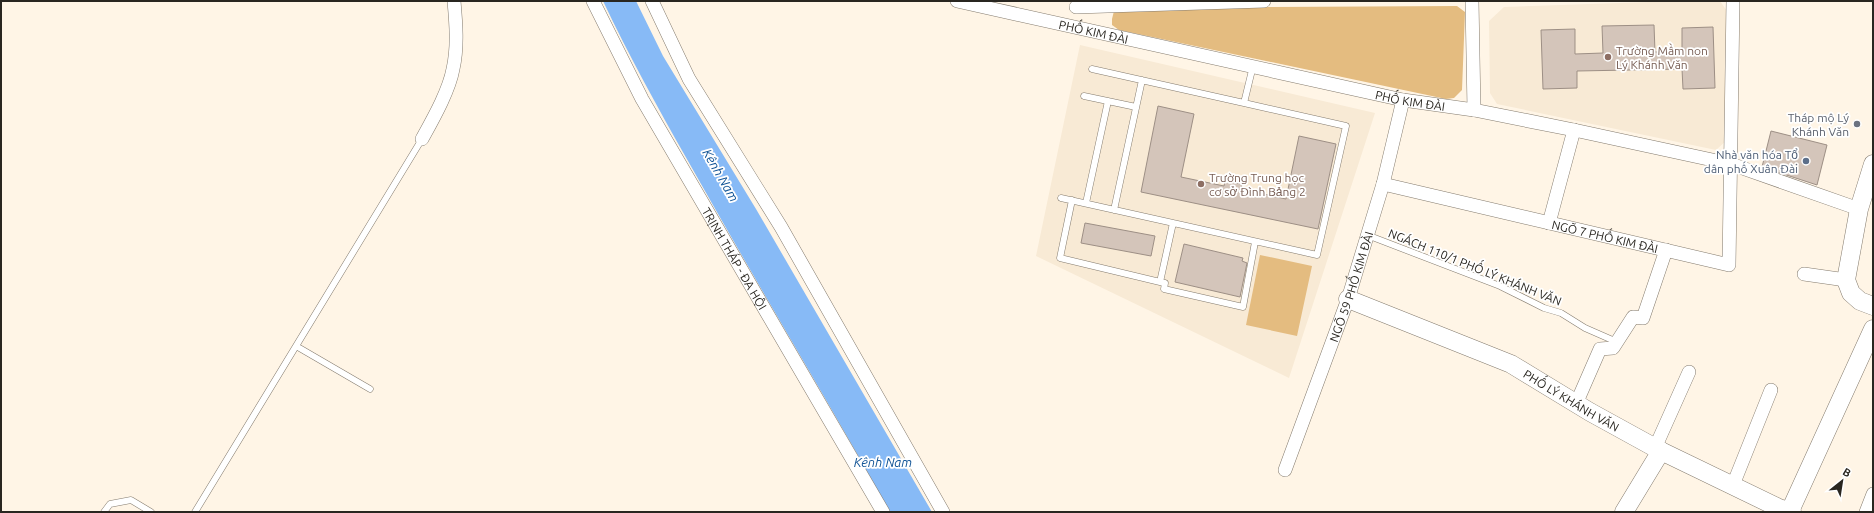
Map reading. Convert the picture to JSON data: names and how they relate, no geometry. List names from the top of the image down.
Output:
{
  "streets": {
    "main road": ["PHỐ LÝ KHÁNH VĂN"],
    "street": [
      "PHỐ KIM ĐÀI",
      "NGÕ 7 PHỐ KIM ĐÀI",
      "TRỊNH THÁP - ĐA HỘI",
      "NGÕ 59 PHỐ KIM ĐÀI"
    ],
    "lane": ["NGÁCH 110/1 PHỐ LÝ KHÁNH VĂN"]
  },
  "crossings": [
    ["PHỐ KIM ĐÀI", "NGÕ 7 PHỐ KIM ĐÀI"],
    ["PHỐ KIM ĐÀI", "NGÕ 59 PHỐ KIM ĐÀI"],
    ["NGÕ 7 PHỐ KIM ĐÀI", "NGÕ 59 PHỐ KIM ĐÀI"],
    ["NGÁCH 110/1 PHỐ LÝ KHÁNH VĂN", "NGÕ 59 PHỐ KIM ĐÀI"],
    ["NGÕ 59 PHỐ KIM ĐÀI", "PHỐ LÝ KHÁNH VĂN"]
  ],
  "water": ["Kênh Nam"],
  "places": [
    "Trường Mầm non Lý Khánh Văn",
    "Tháp mộ Lý Khánh Văn",
    "Nhà văn hóa Tổ dân phố Xuân Đài",
    "Trường Trung học cơ sở Đình Bảng 2"
  ],
  "north": "top right"
}
